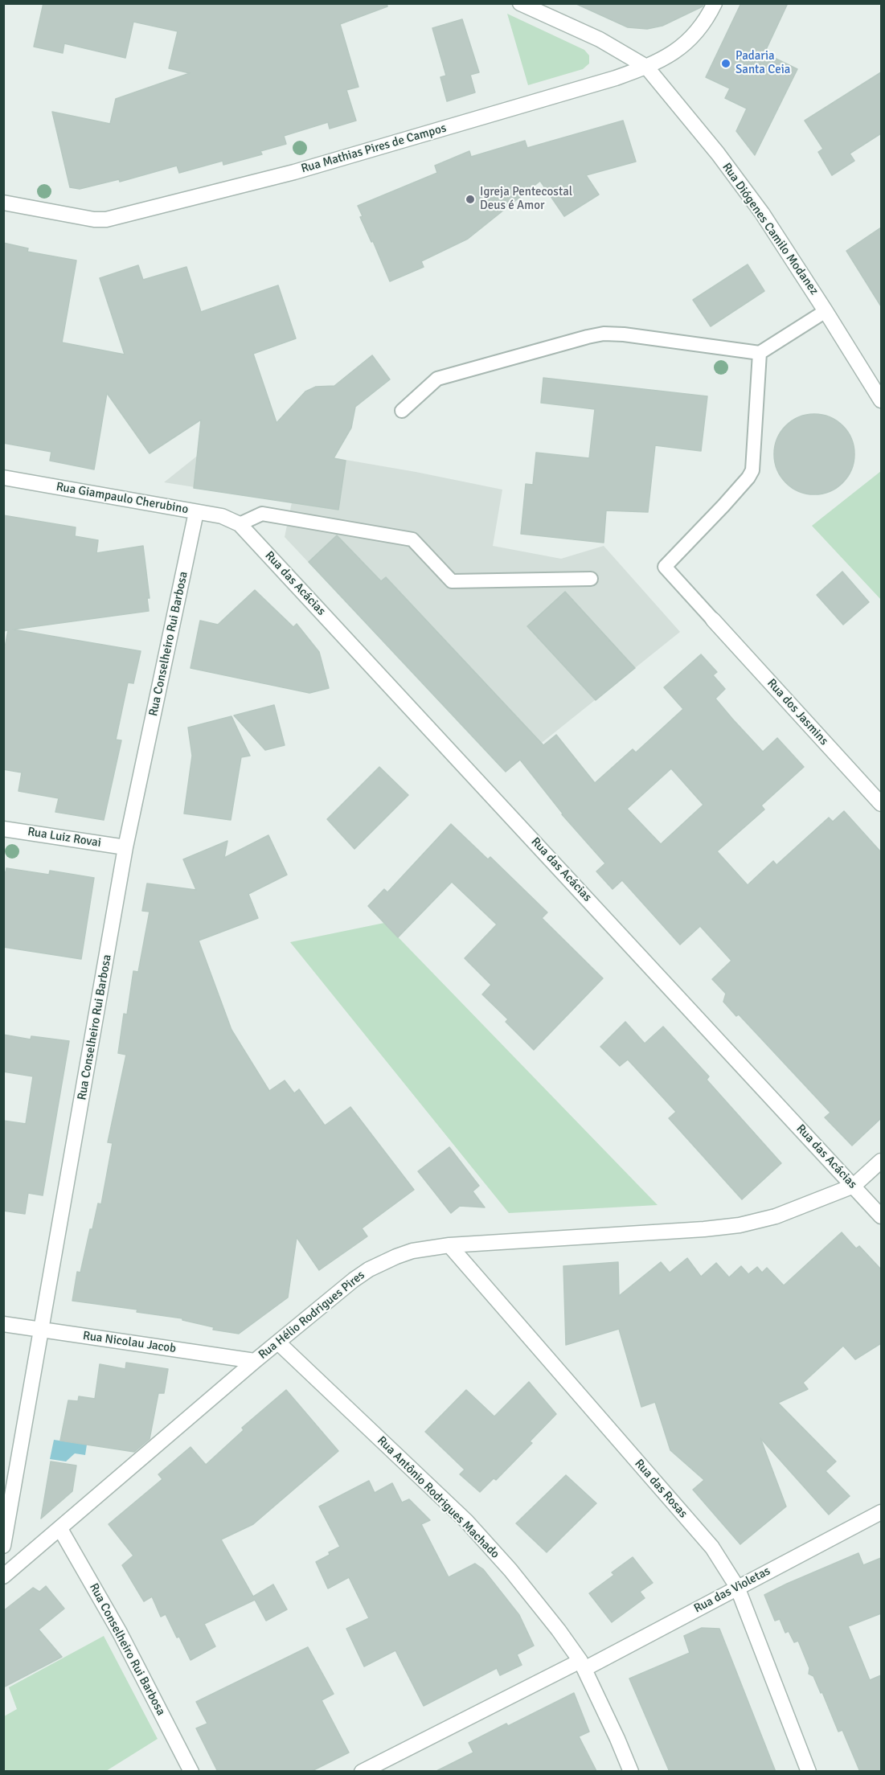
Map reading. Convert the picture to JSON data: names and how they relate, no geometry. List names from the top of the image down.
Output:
{
  "streets": {
    "street": [
      "Rua Mathias Pires de Campos",
      "Rua Diógenes Camilo Modanez",
      "Rua Giampaulo Cherubino",
      "Rua das Acácias",
      "Rua Conselheiro Rui Barbosa",
      "Rua dos Jasmins",
      "Rua Luiz Rovai",
      "Rua Hélio Rodrigues Pires",
      "Rua Nicolau Jacob",
      "Rua das Rosas",
      "Rua Antônio Rodrigues Machado",
      "Rua das Violetas"
    ]
  },
  "crossings": [
    ["Rua Mathias Pires de Campos", "Rua Diógenes Camilo Modanez"],
    ["Rua Giampaulo Cherubino", "Rua das Acácias"],
    ["Rua Giampaulo Cherubino", "Rua Conselheiro Rui Barbosa"],
    ["Rua das Acácias", "Rua Hélio Rodrigues Pires"],
    ["Rua Conselheiro Rui Barbosa", "Rua Luiz Rovai"],
    ["Rua Conselheiro Rui Barbosa", "Rua Hélio Rodrigues Pires"],
    ["Rua Conselheiro Rui Barbosa", "Rua Nicolau Jacob"],
    ["Rua Hélio Rodrigues Pires", "Rua Nicolau Jacob"],
    ["Rua Hélio Rodrigues Pires", "Rua das Rosas"],
    ["Rua Hélio Rodrigues Pires", "Rua Antônio Rodrigues Machado"],
    ["Rua das Rosas", "Rua das Violetas"],
    ["Rua Antônio Rodrigues Machado", "Rua das Violetas"]
  ],
  "places": ["Padaria Santa Ceia", "Igreja Pentecostal Deus é Amor"]
}
